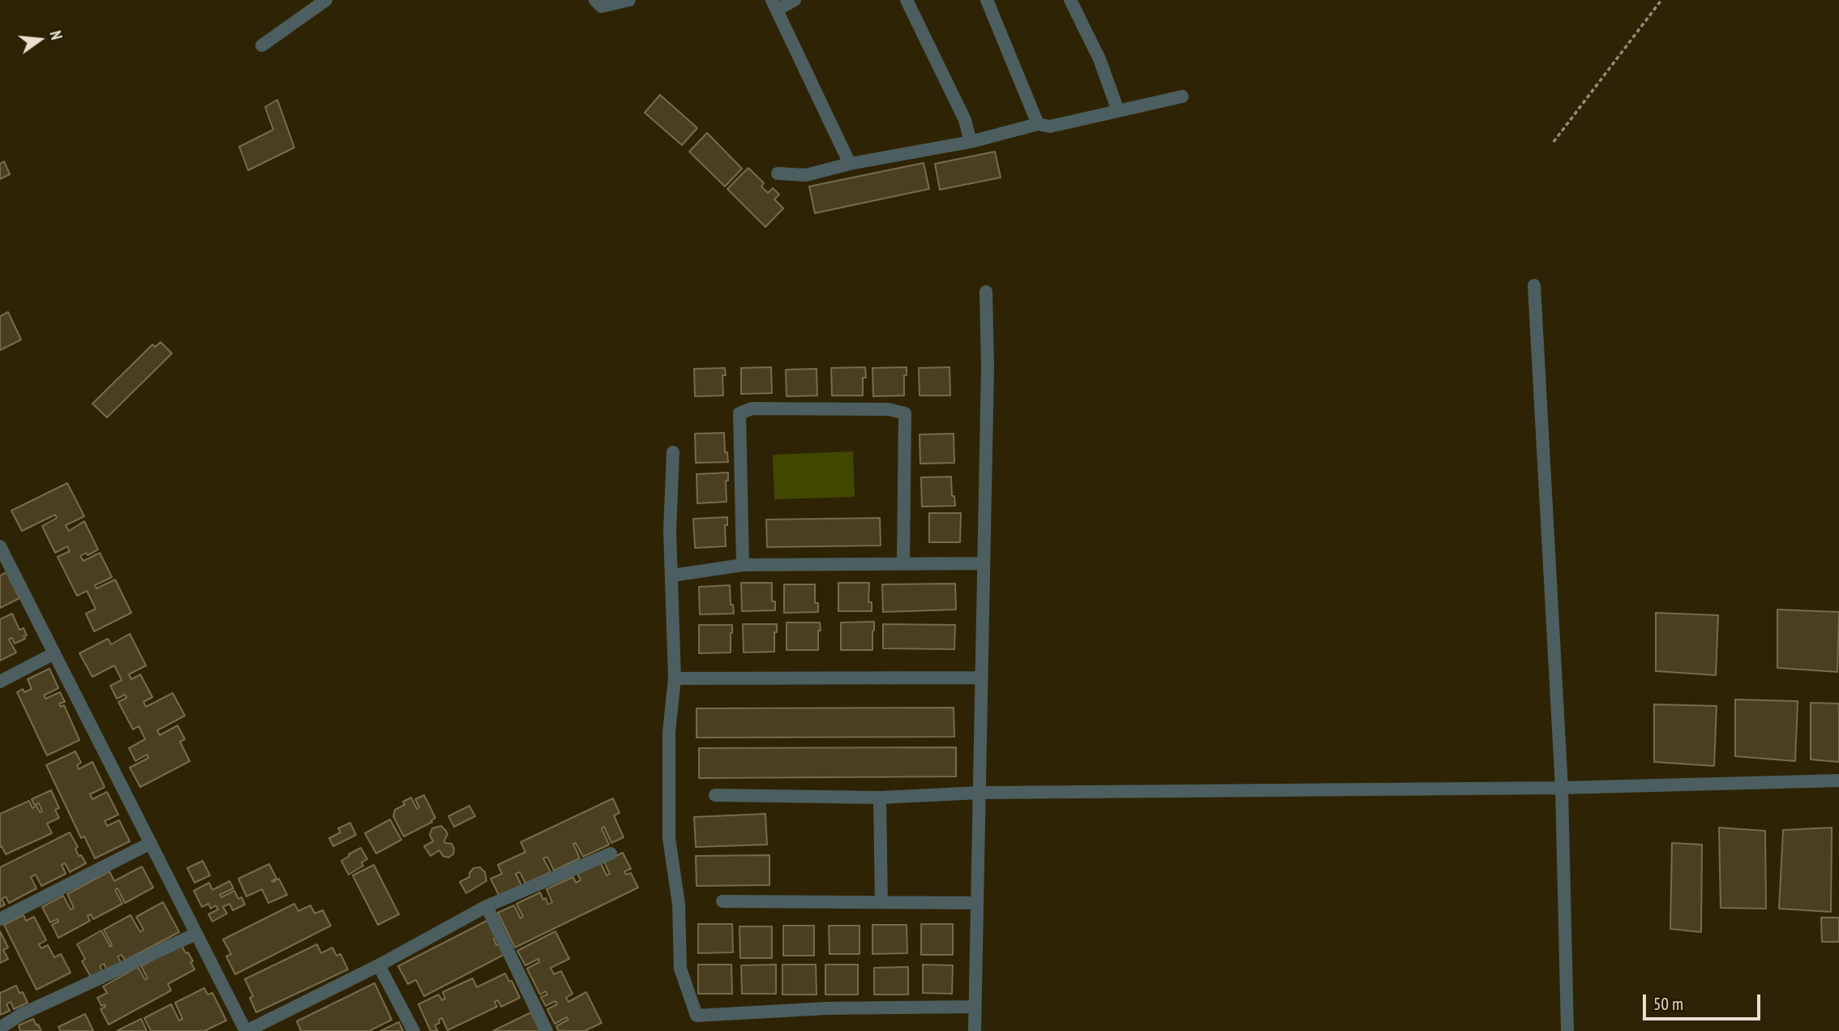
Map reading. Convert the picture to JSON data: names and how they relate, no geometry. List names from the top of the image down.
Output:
{
  "scale_bar": "50 m",
  "north": "right"
}
